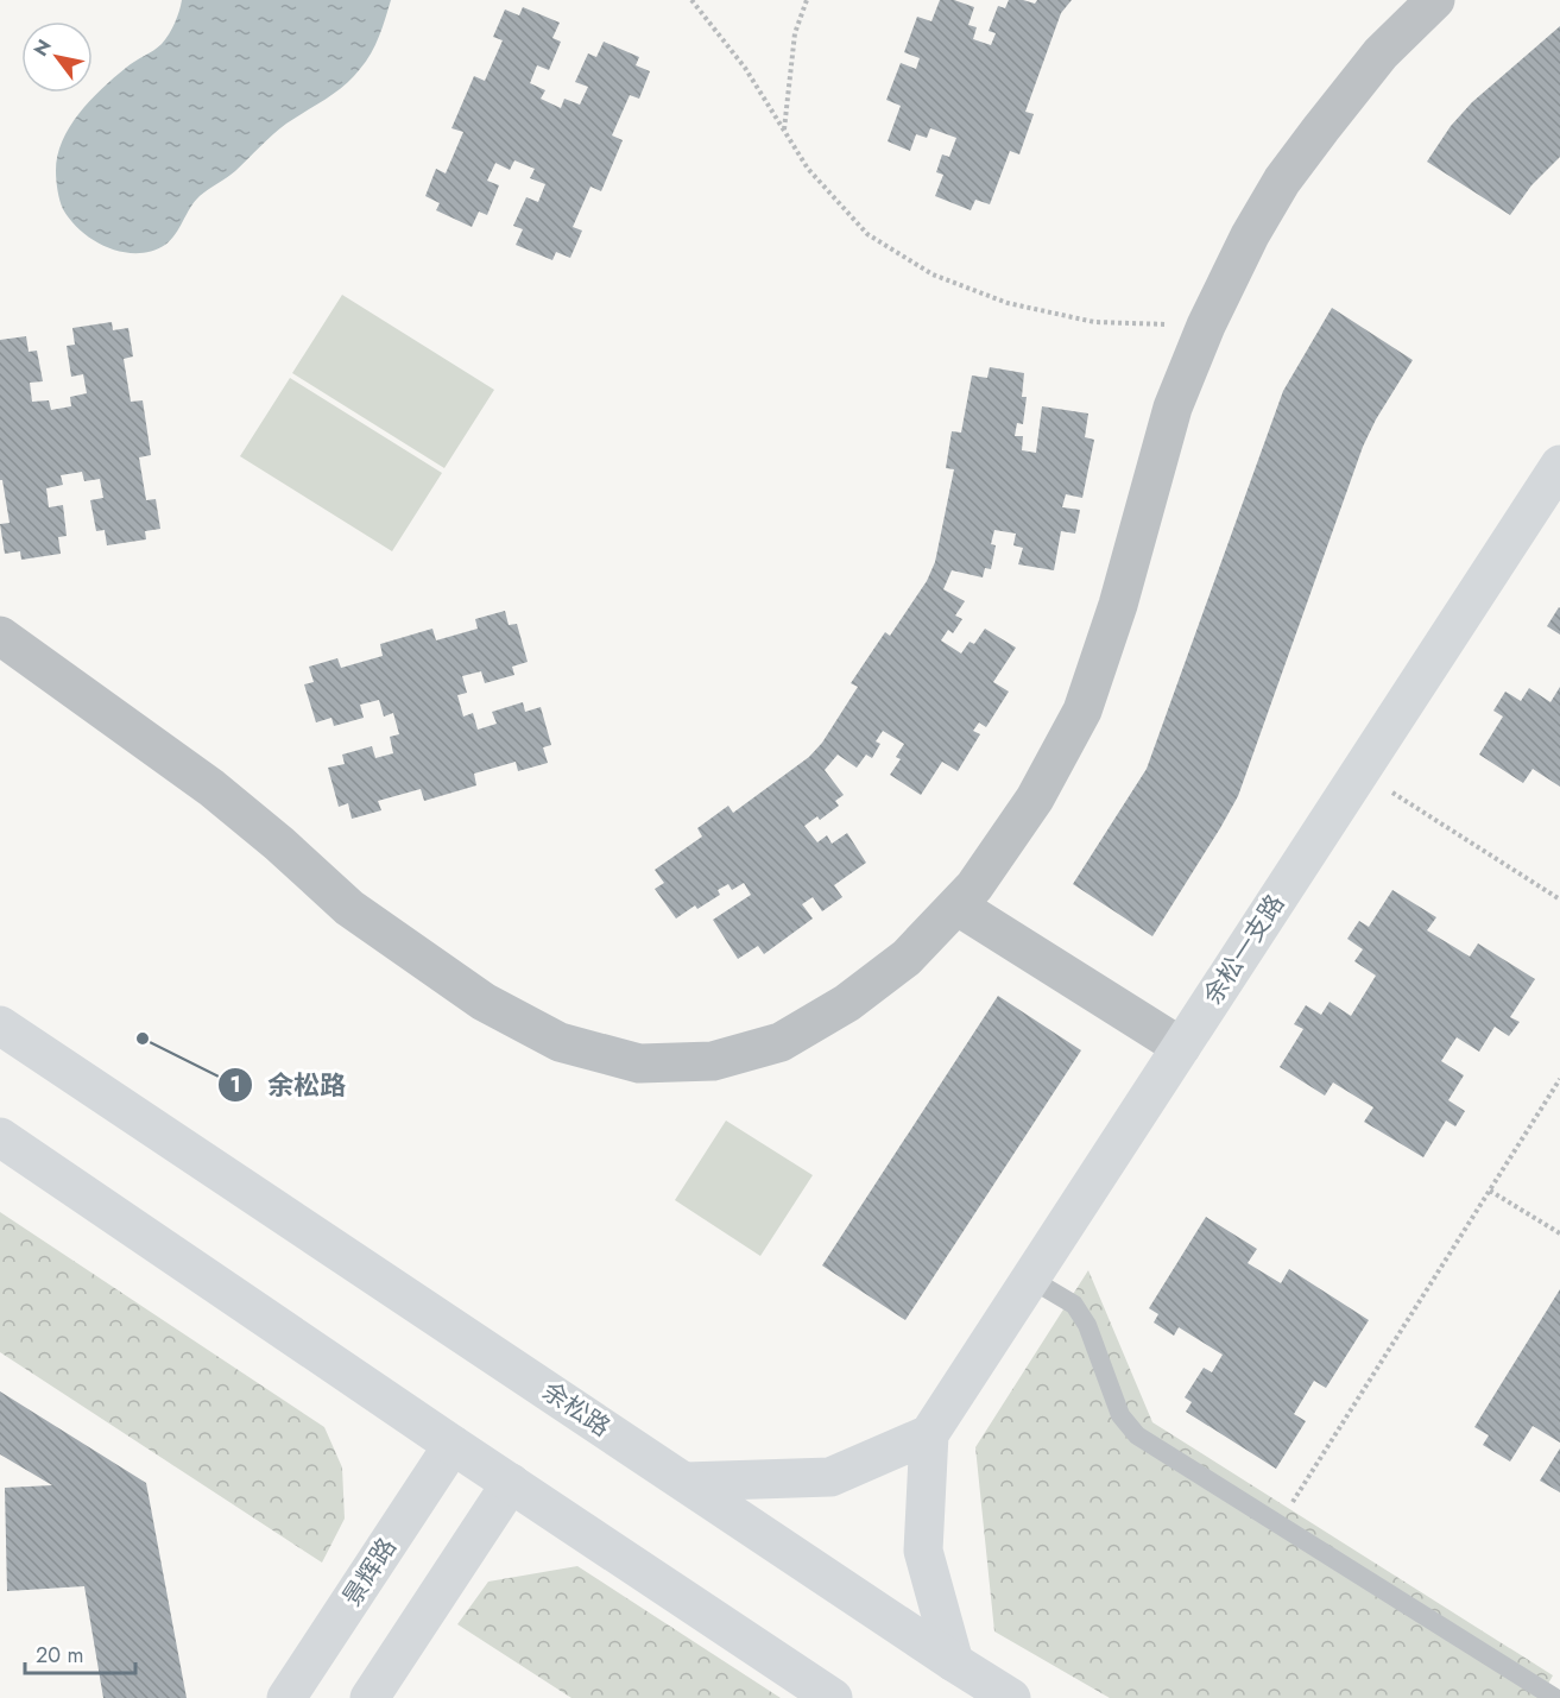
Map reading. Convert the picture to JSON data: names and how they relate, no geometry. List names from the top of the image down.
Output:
{
  "streets": {
    "main road": ["余松一支路", "余松路", "景辉路"]
  },
  "places": ["余松路"],
  "scale_bar": "20 m",
  "north": "top left"
}
